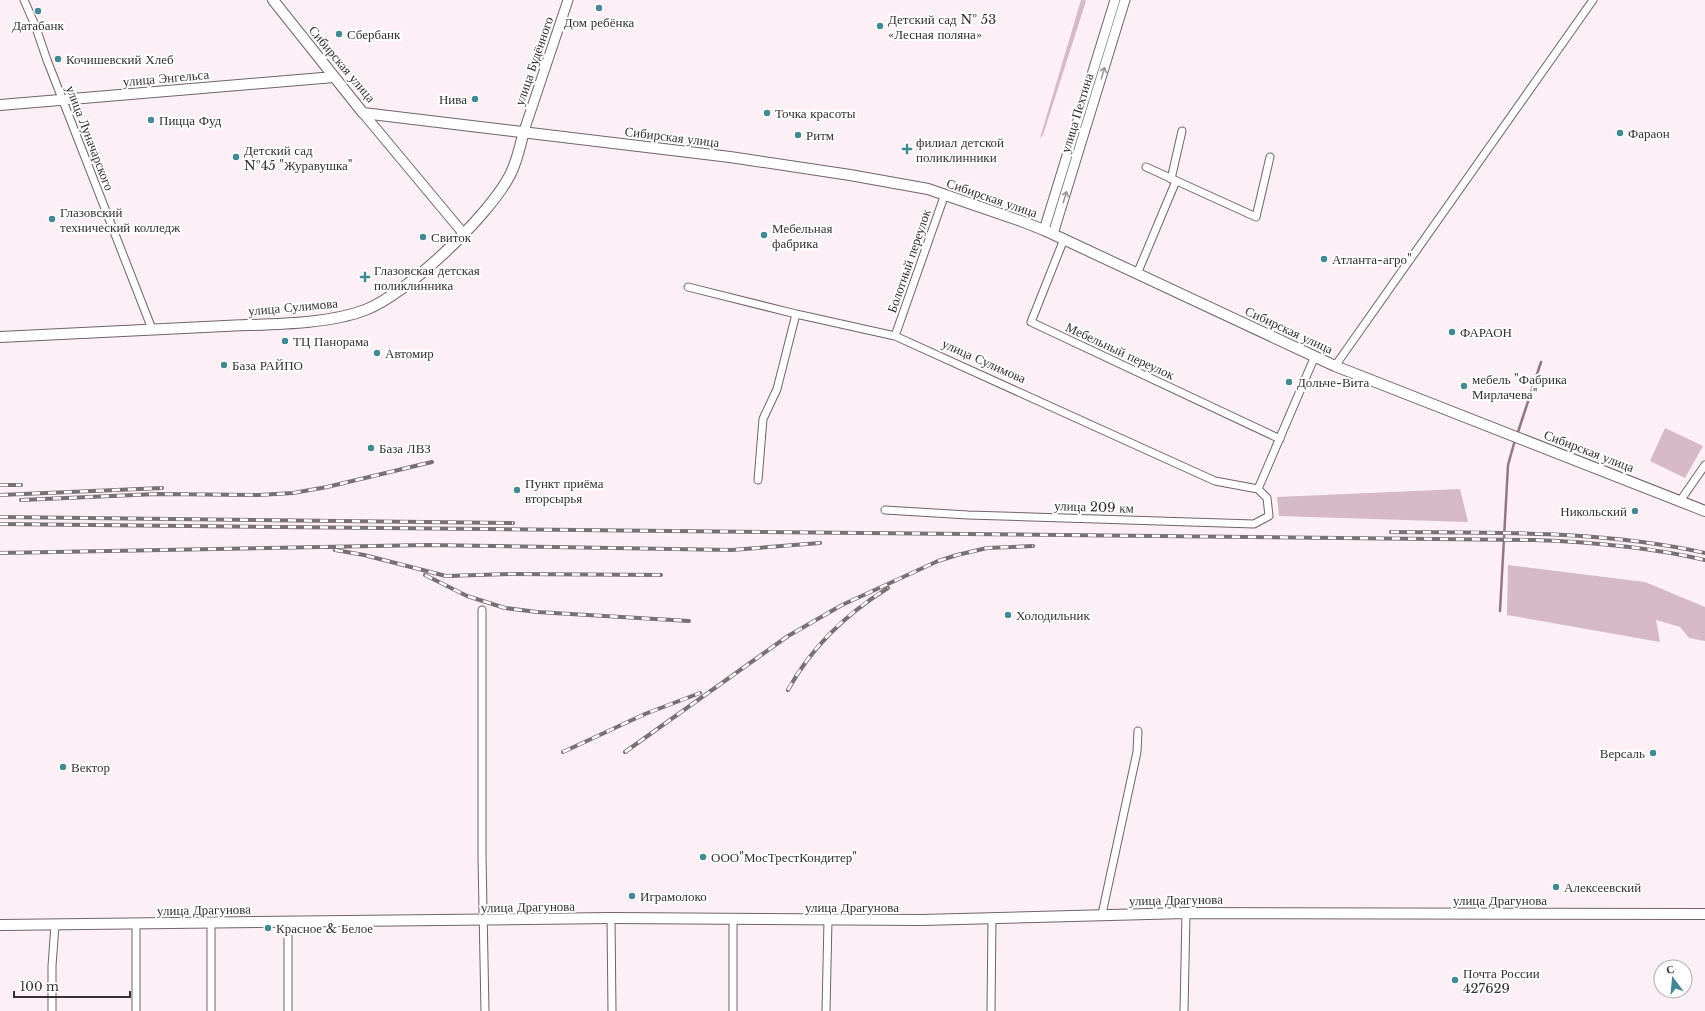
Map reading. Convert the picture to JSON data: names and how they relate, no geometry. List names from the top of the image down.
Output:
{
  "streets": {
    "main road": [
      "Сибирская улица",
      "улица Энгельса",
      "улица Сулимова",
      "улица Драгунова"
    ],
    "street": [
      "улица Будённого",
      "улица Пехтина",
      "улица Луначарского",
      "Болотный переулок",
      "Мебельный переулок",
      "улица 209 км"
    ]
  },
  "crossings": [
    ["улица Будённого", "Сибирская улица"],
    ["улица Будённого", "улица Сулимова"],
    ["Сибирская улица", "улица Энгельса"],
    ["Сибирская улица", "улица Пехтина"],
    ["Сибирская улица", "Болотный переулок"],
    ["Сибирская улица", "улица Сулимова"],
    ["Сибирская улица", "Мебельный переулок"],
    ["улица Энгельса", "улица Луначарского"],
    ["улица Луначарского", "улица Сулимова"],
    ["Болотный переулок", "улица Сулимова"],
    ["улица Сулимова", "улица 209 км"]
  ],
  "places": {
    "other": [
      "Дом ребёнка",
      "Датабанк",
      "Детский сад № 53 «Лесная поляна»",
      "Сбербанк",
      "Кочишевский Хлеб",
      "Нива",
      "Точка красоты",
      "Пицца Фуд",
      "Фараон",
      "Ритм",
      "Детский сад №45 \"Журавушка\"",
      "Глазовский технический колледж",
      "Мебельная фабрика",
      "Свиток",
      "Атланта-агро\"",
      "ФАРАОН",
      "ТЦ Панорама",
      "Автомир",
      "База РАЙПО",
      "Дольче-Вита",
      "мебель \"Фабрика Мирлачева\"",
      "База ЛВЗ",
      "Пункт приёма вторсырья",
      "Никольский",
      "Холодильник",
      "Версаль",
      "Вектор",
      "ООО\"МосТрестКондитер\"",
      "Алексеевский",
      "Играмолоко",
      "Красное & Белое",
      "Почта России 427629"
    ],
    "health": ["филиал детской поликлинники", "Глазовская детская поликлинника"]
  },
  "scale_bar": "100 m",
  "north": "top"
}
